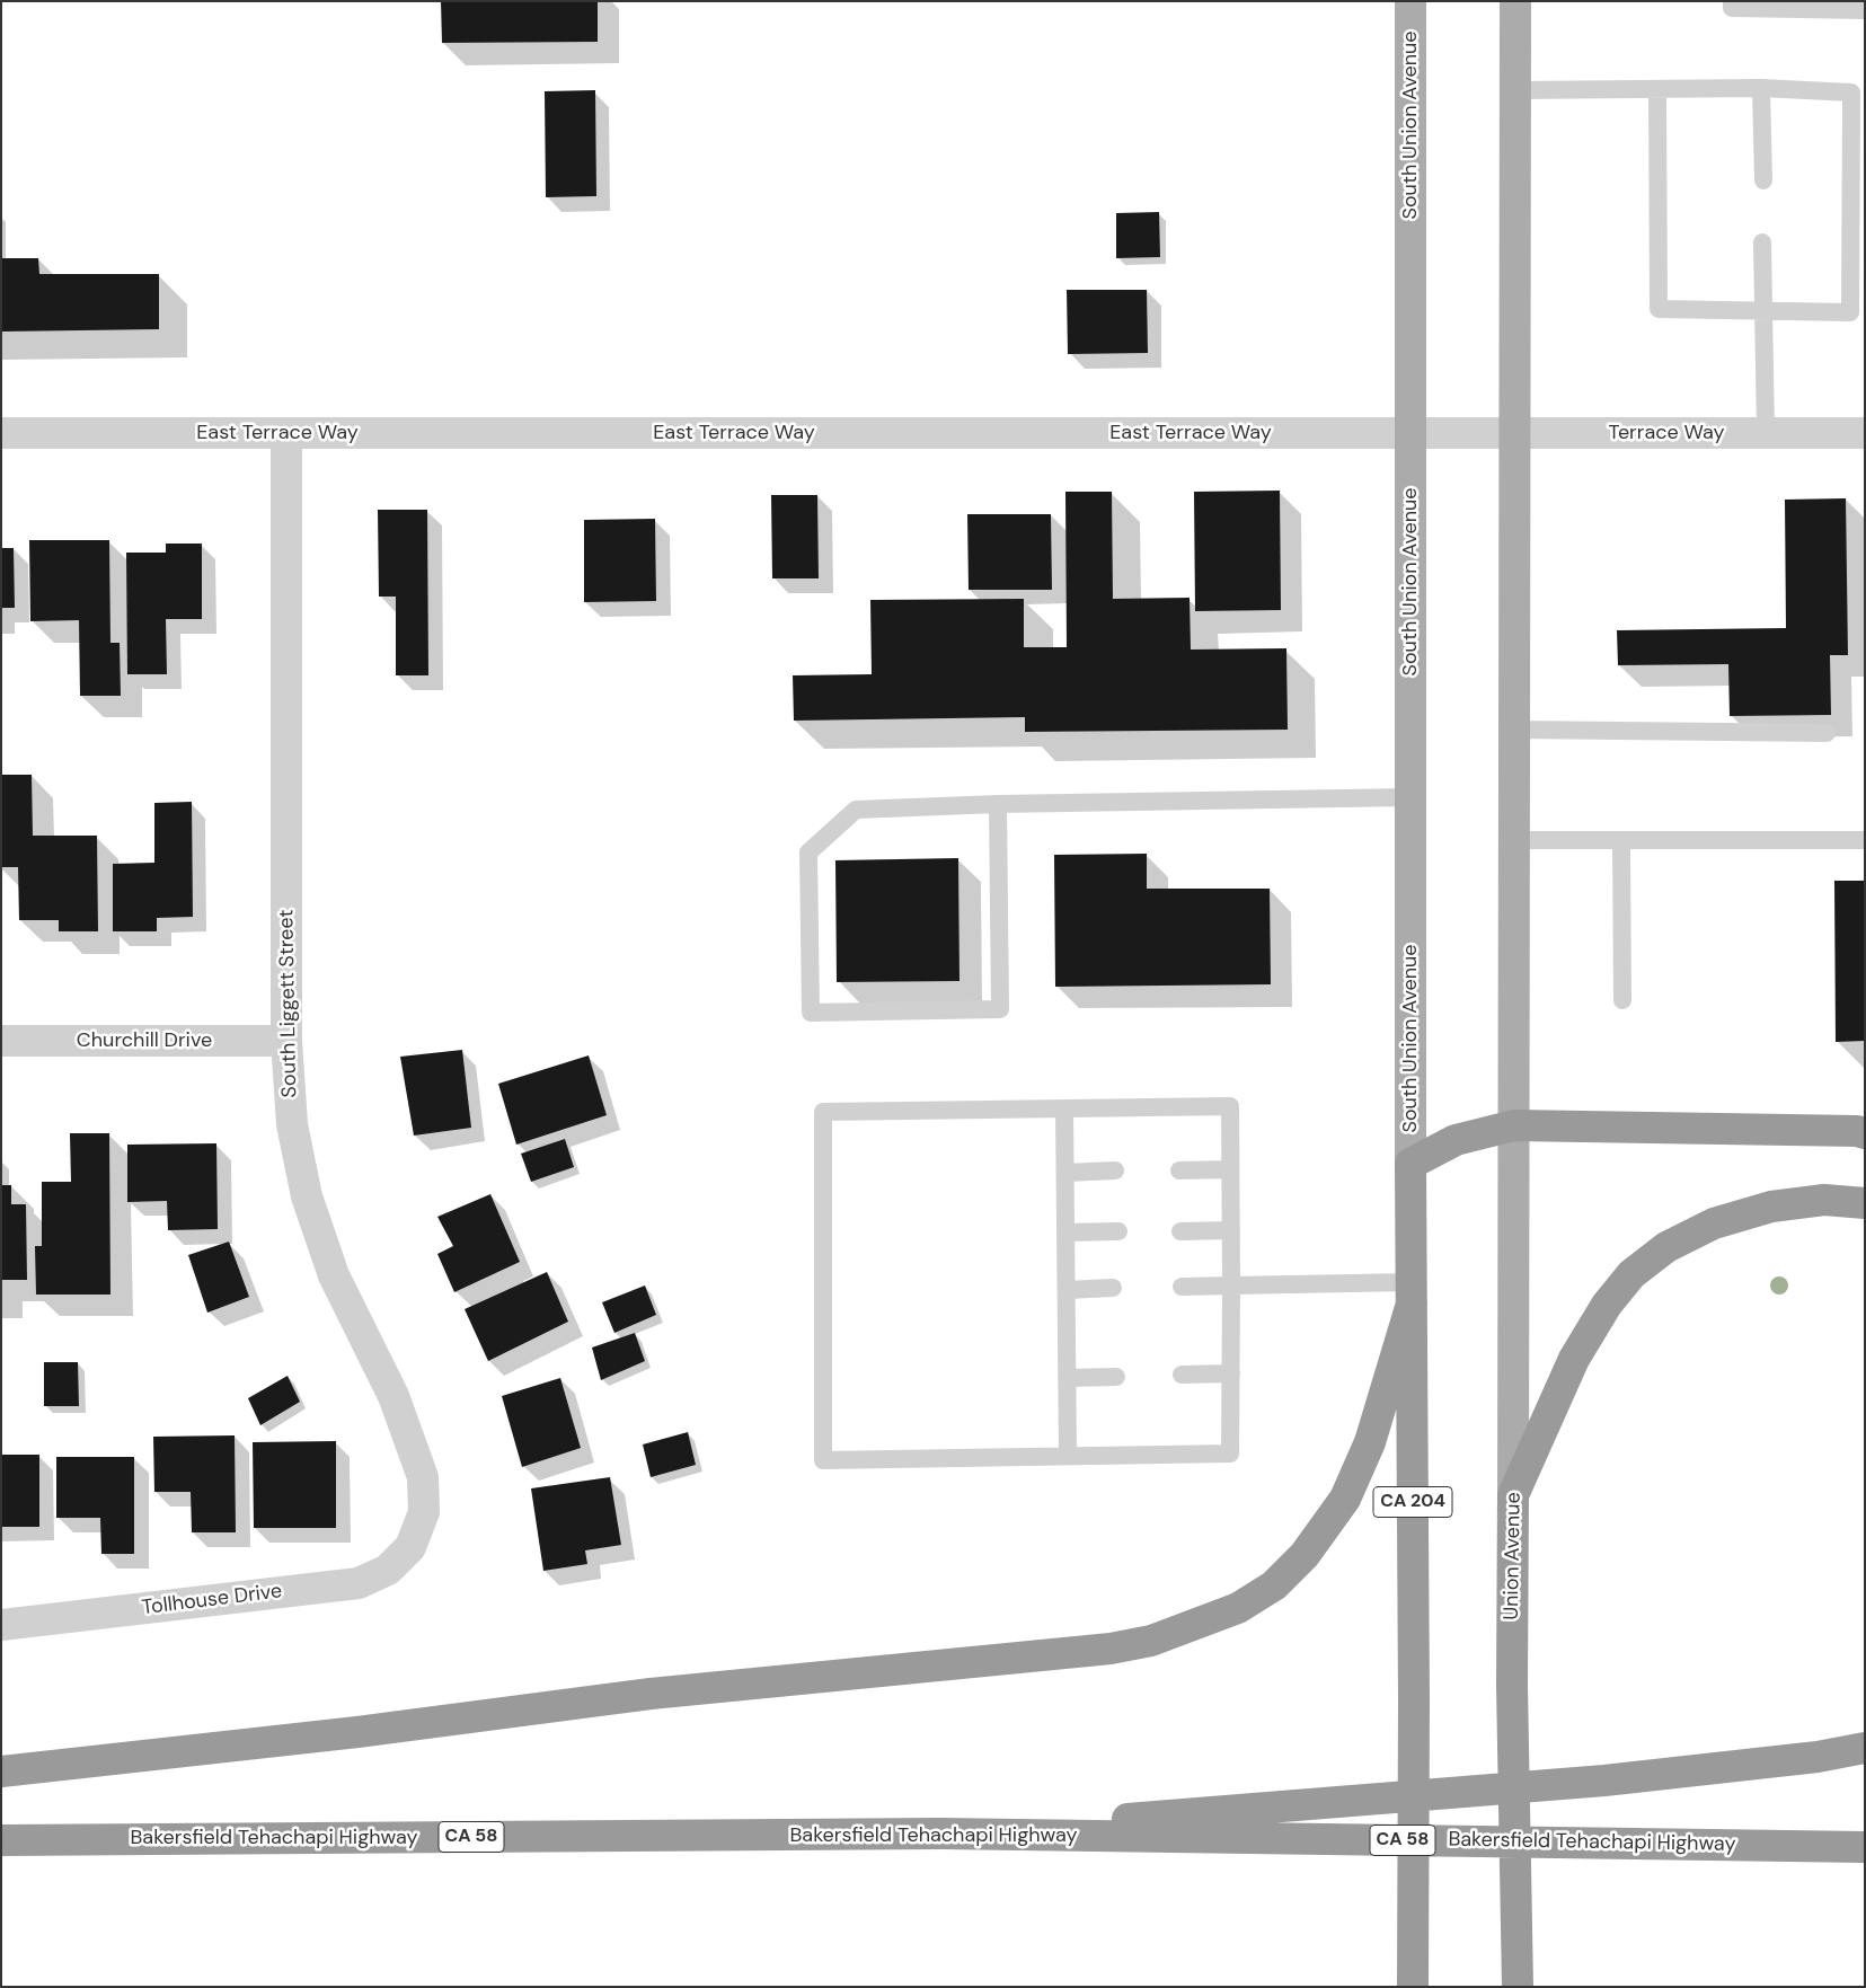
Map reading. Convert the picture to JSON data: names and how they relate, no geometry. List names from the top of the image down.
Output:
{
  "streets": {
    "highway": [
      "CA 204",
      "Union Avenue",
      "Bakersfield Tehachapi Highway",
      "CA 58"
    ],
    "main road": ["South Union Avenue"],
    "street": [
      "East Terrace Way",
      "Terrace Way",
      "South Liggett Street",
      "Churchill Drive",
      "Tollhouse Drive"
    ]
  },
  "crossings": [
    ["South Union Avenue", "East Terrace Way"],
    ["South Union Avenue", "CA 204"],
    ["East Terrace Way", "Terrace Way"],
    ["East Terrace Way", "South Liggett Street"],
    ["South Liggett Street", "Churchill Drive"],
    ["South Liggett Street", "Tollhouse Drive"]
  ]
}
